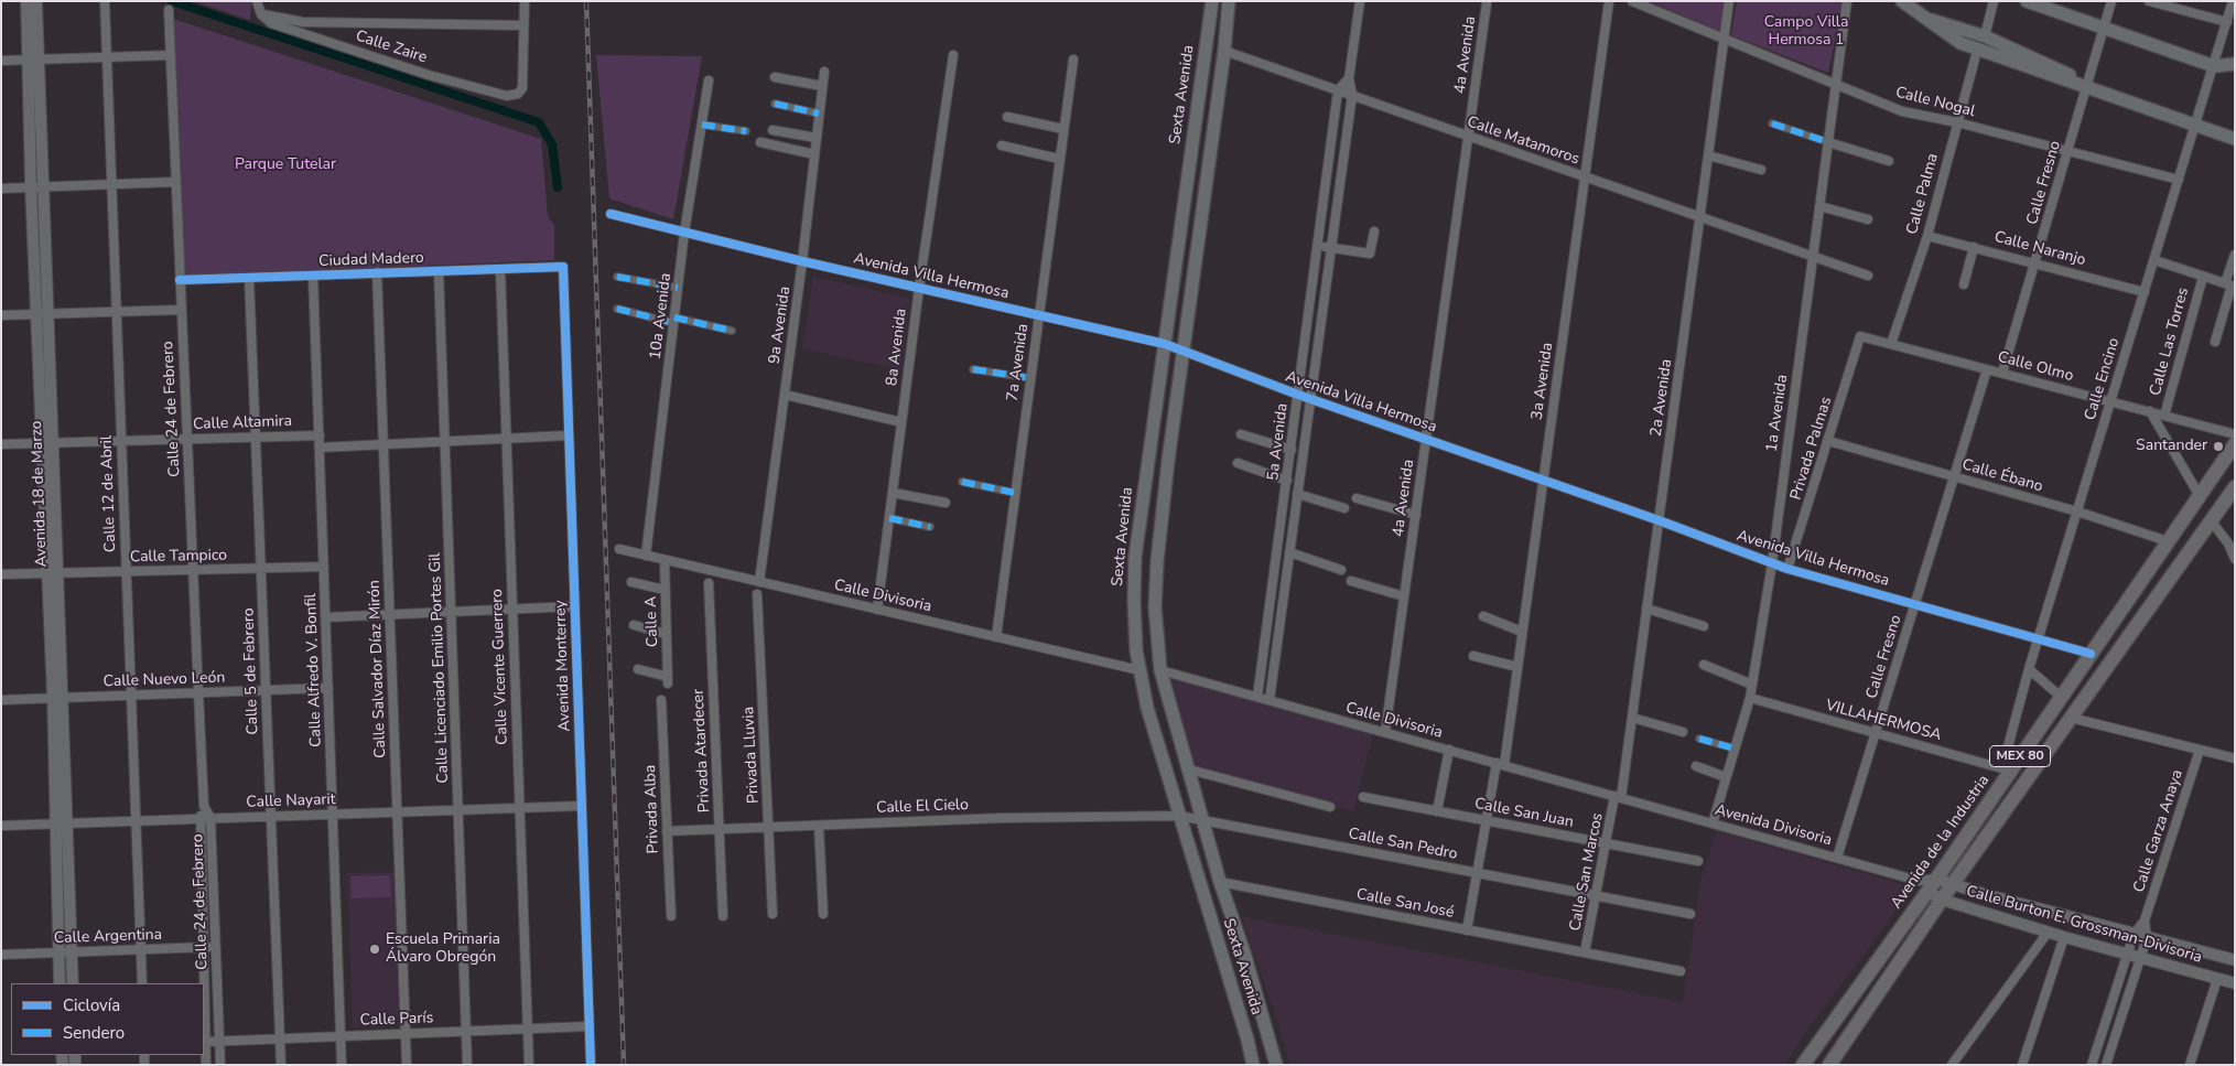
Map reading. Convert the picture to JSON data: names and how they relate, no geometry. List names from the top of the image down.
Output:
{
  "streets": {
    "main road": ["Sexta Avenida", "MEX 80", "Avenida de la Industria"],
    "street": [
      "Calle Zaire",
      "4a Avenida",
      "Calle Nogal",
      "Calle Matamoros",
      "Calle Fresno",
      "Calle Palma",
      "Calle Naranjo",
      "Ciudad Madero",
      "Avenida Villa Hermosa",
      "10a Avenida",
      "9a Avenida",
      "Calle Las Torres",
      "8a Avenida",
      "7a Avenida",
      "Calle Olmo",
      "Calle Encino",
      "3a Avenida",
      "2a Avenida",
      "Calle 24 de Febrero",
      "1a Avenida",
      "Calle Altamira",
      "5a Avenida",
      "Privada Palmas",
      "Calle Ébano",
      "Avenida 18 de Marzo",
      "Calle 12 de Abril",
      "Calle Tampico",
      "Calle Divisoria",
      "Calle A",
      "Avenida Monterrey",
      "Calle Vicente Guerrero",
      "Calle Licenciado Emilio Portes Gil",
      "Calle Salvador Díaz Mirón",
      "Calle Alfredo V. Bonfil",
      "Calle 5 de Febrero",
      "Calle Nuevo León",
      "VILLAHERMOSA",
      "Privada Atardecer",
      "Privada Lluvia",
      "Calle Nayarit",
      "Calle El Cielo",
      "Privada Alba",
      "Calle San Juan",
      "Avenida Divisoria",
      "Calle Garza Anaya",
      "Calle San Pedro",
      "Calle San Marcos",
      "Calle San José",
      "Calle Burton E. Grossman-Divisoria",
      "Calle Argentina",
      "Calle París"
    ]
  },
  "crossings": [
    ["4a Avenida", "Calle Matamoros"],
    ["4a Avenida", "Avenida Villa Hermosa"],
    ["4a Avenida", "Calle Divisoria"],
    ["Sexta Avenida", "Calle Matamoros"],
    ["Sexta Avenida", "Avenida Villa Hermosa"],
    ["Sexta Avenida", "Calle Divisoria"],
    ["Sexta Avenida", "Calle El Cielo"],
    ["Sexta Avenida", "Calle San Pedro"],
    ["Sexta Avenida", "Calle San José"],
    ["Calle Nogal", "Calle Fresno"],
    ["Calle Nogal", "Calle Palma"],
    ["Calle Nogal", "Calle Encino"],
    ["Calle Nogal", "2a Avenida"],
    ["Calle Nogal", "1a Avenida"],
    ["Calle Matamoros", "3a Avenida"],
    ["Calle Matamoros", "2a Avenida"],
    ["Calle Matamoros", "1a Avenida"],
    ["Calle Matamoros", "5a Avenida"],
    ["Calle Fresno", "Calle Naranjo"],
    ["Calle Fresno", "Avenida Villa Hermosa"],
    ["Calle Fresno", "Calle Olmo"],
    ["Calle Fresno", "Calle Ébano"],
    ["Calle Fresno", "VILLAHERMOSA"],
    ["Calle Fresno", "Avenida Divisoria"],
    ["Calle Palma", "Calle Naranjo"],
    ["Calle Palma", "Calle Olmo"],
    ["Calle Naranjo", "Calle Encino"],
    ["Ciudad Madero", "Calle 24 de Febrero"],
    ["Ciudad Madero", "Avenida Monterrey"],
    ["Ciudad Madero", "Calle Vicente Guerrero"],
    ["Ciudad Madero", "Calle Licenciado Emilio Portes Gil"],
    ["Ciudad Madero", "Calle Salvador Díaz Mirón"],
    ["Ciudad Madero", "Calle Alfredo V. Bonfil"],
    ["Ciudad Madero", "Calle 5 de Febrero"],
    ["Avenida Villa Hermosa", "10a Avenida"],
    ["Avenida Villa Hermosa", "9a Avenida"],
    ["Avenida Villa Hermosa", "8a Avenida"],
    ["Avenida Villa Hermosa", "7a Avenida"],
    ["Avenida Villa Hermosa", "Calle Encino"],
    ["Avenida Villa Hermosa", "3a Avenida"],
    ["Avenida Villa Hermosa", "2a Avenida"],
    ["Avenida Villa Hermosa", "1a Avenida"],
    ["Avenida Villa Hermosa", "5a Avenida"],
    ["Avenida Villa Hermosa", "Privada Palmas"],
    ["Avenida Villa Hermosa", "Avenida de la Industria"],
    ["10a Avenida", "Calle Divisoria"],
    ["9a Avenida", "Calle Divisoria"],
    ["Calle Las Torres", "Calle Olmo"],
    ["8a Avenida", "Calle Divisoria"],
    ["7a Avenida", "Calle Divisoria"],
    ["Calle Olmo", "Calle Encino"],
    ["Calle Olmo", "Privada Palmas"],
    ["Calle Encino", "Calle Ébano"],
    ["Calle Encino", "VILLAHERMOSA"],
    ["Calle Encino", "Avenida de la Industria"],
    ["3a Avenida", "Calle Divisoria"],
    ["3a Avenida", "Calle San Juan"],
    ["3a Avenida", "Calle San Pedro"],
    ["3a Avenida", "Calle San José"],
    ["2a Avenida", "Calle Divisoria"],
    ["2a Avenida", "Avenida Divisoria"],
    ["2a Avenida", "Calle San Marcos"],
    ["Calle 24 de Febrero", "Calle Altamira"],
    ["Calle 24 de Febrero", "Calle Tampico"],
    ["Calle 24 de Febrero", "Calle Nuevo León"],
    ["Calle 24 de Febrero", "Calle Nayarit"],
    ["Calle 24 de Febrero", "Calle Argentina"],
    ["Calle 24 de Febrero", "Calle París"],
    ["1a Avenida", "VILLAHERMOSA"],
    ["1a Avenida", "Avenida Divisoria"],
    ["Calle Altamira", "Avenida 18 de Marzo"],
    ["Calle Altamira", "Calle 12 de Abril"],
    ["Calle Altamira", "Calle Alfredo V. Bonfil"],
    ["Calle Altamira", "Calle 5 de Febrero"],
    ["5a Avenida", "Calle Divisoria"],
    ["Privada Palmas", "Calle Ébano"],
    ["Calle Ébano", "Avenida de la Industria"],
    ["Avenida 18 de Marzo", "Calle Tampico"],
    ["Avenida 18 de Marzo", "Calle Nuevo León"],
    ["Avenida 18 de Marzo", "Calle Nayarit"],
    ["Avenida 18 de Marzo", "Calle Argentina"],
    ["Calle 12 de Abril", "Calle Tampico"],
    ["Calle 12 de Abril", "Calle Nuevo León"],
    ["Calle 12 de Abril", "Calle Nayarit"],
    ["Calle 12 de Abril", "Calle Argentina"],
    ["Calle Tampico", "Calle Alfredo V. Bonfil"],
    ["Calle Tampico", "Calle 5 de Febrero"],
    ["Calle Divisoria", "Calle A"],
    ["Calle Divisoria", "Avenida Divisoria"],
    ["Calle Divisoria", "Calle San Marcos"],
    ["Avenida Monterrey", "Calle Nayarit"],
    ["Avenida Monterrey", "Calle París"],
    ["Calle Vicente Guerrero", "Calle Nayarit"],
    ["Calle Vicente Guerrero", "Calle París"],
    ["Calle Licenciado Emilio Portes Gil", "Calle Nayarit"],
    ["Calle Licenciado Emilio Portes Gil", "Calle París"],
    ["Calle Salvador Díaz Mirón", "Calle Nayarit"],
    ["Calle Salvador Díaz Mirón", "Calle París"],
    ["Calle Alfredo V. Bonfil", "Calle Nuevo León"],
    ["Calle Alfredo V. Bonfil", "Calle Nayarit"],
    ["Calle Alfredo V. Bonfil", "Calle París"],
    ["Calle 5 de Febrero", "Calle Nuevo León"],
    ["Calle 5 de Febrero", "Calle Nayarit"],
    ["Calle 5 de Febrero", "Calle París"],
    ["VILLAHERMOSA", "Avenida de la Industria"],
    ["Privada Atardecer", "Calle El Cielo"],
    ["Privada Lluvia", "Calle El Cielo"],
    ["MEX 80", "Calle Burton E. Grossman-Divisoria"],
    ["Calle El Cielo", "Privada Alba"],
    ["Calle El Cielo", "Calle San Pedro"],
    ["Calle San Juan", "Calle San Marcos"],
    ["Avenida Divisoria", "Avenida de la Industria"],
    ["Avenida Divisoria", "Calle San Marcos"],
    ["Avenida Divisoria", "Calle Burton E. Grossman-Divisoria"],
    ["Calle Garza Anaya", "Calle Burton E. Grossman-Divisoria"],
    ["Avenida de la Industria", "Calle Burton E. Grossman-Divisoria"],
    ["Calle San Pedro", "Calle San Marcos"],
    ["Calle San Marcos", "Calle San José"]
  ],
  "parks": ["Campo Villa Hermosa 1", "Parque Tutelar"],
  "places": ["Santander", "Escuela Primaria Álvaro Obregón"],
  "legend": ["Ciclovía", "Sendero"]
}
